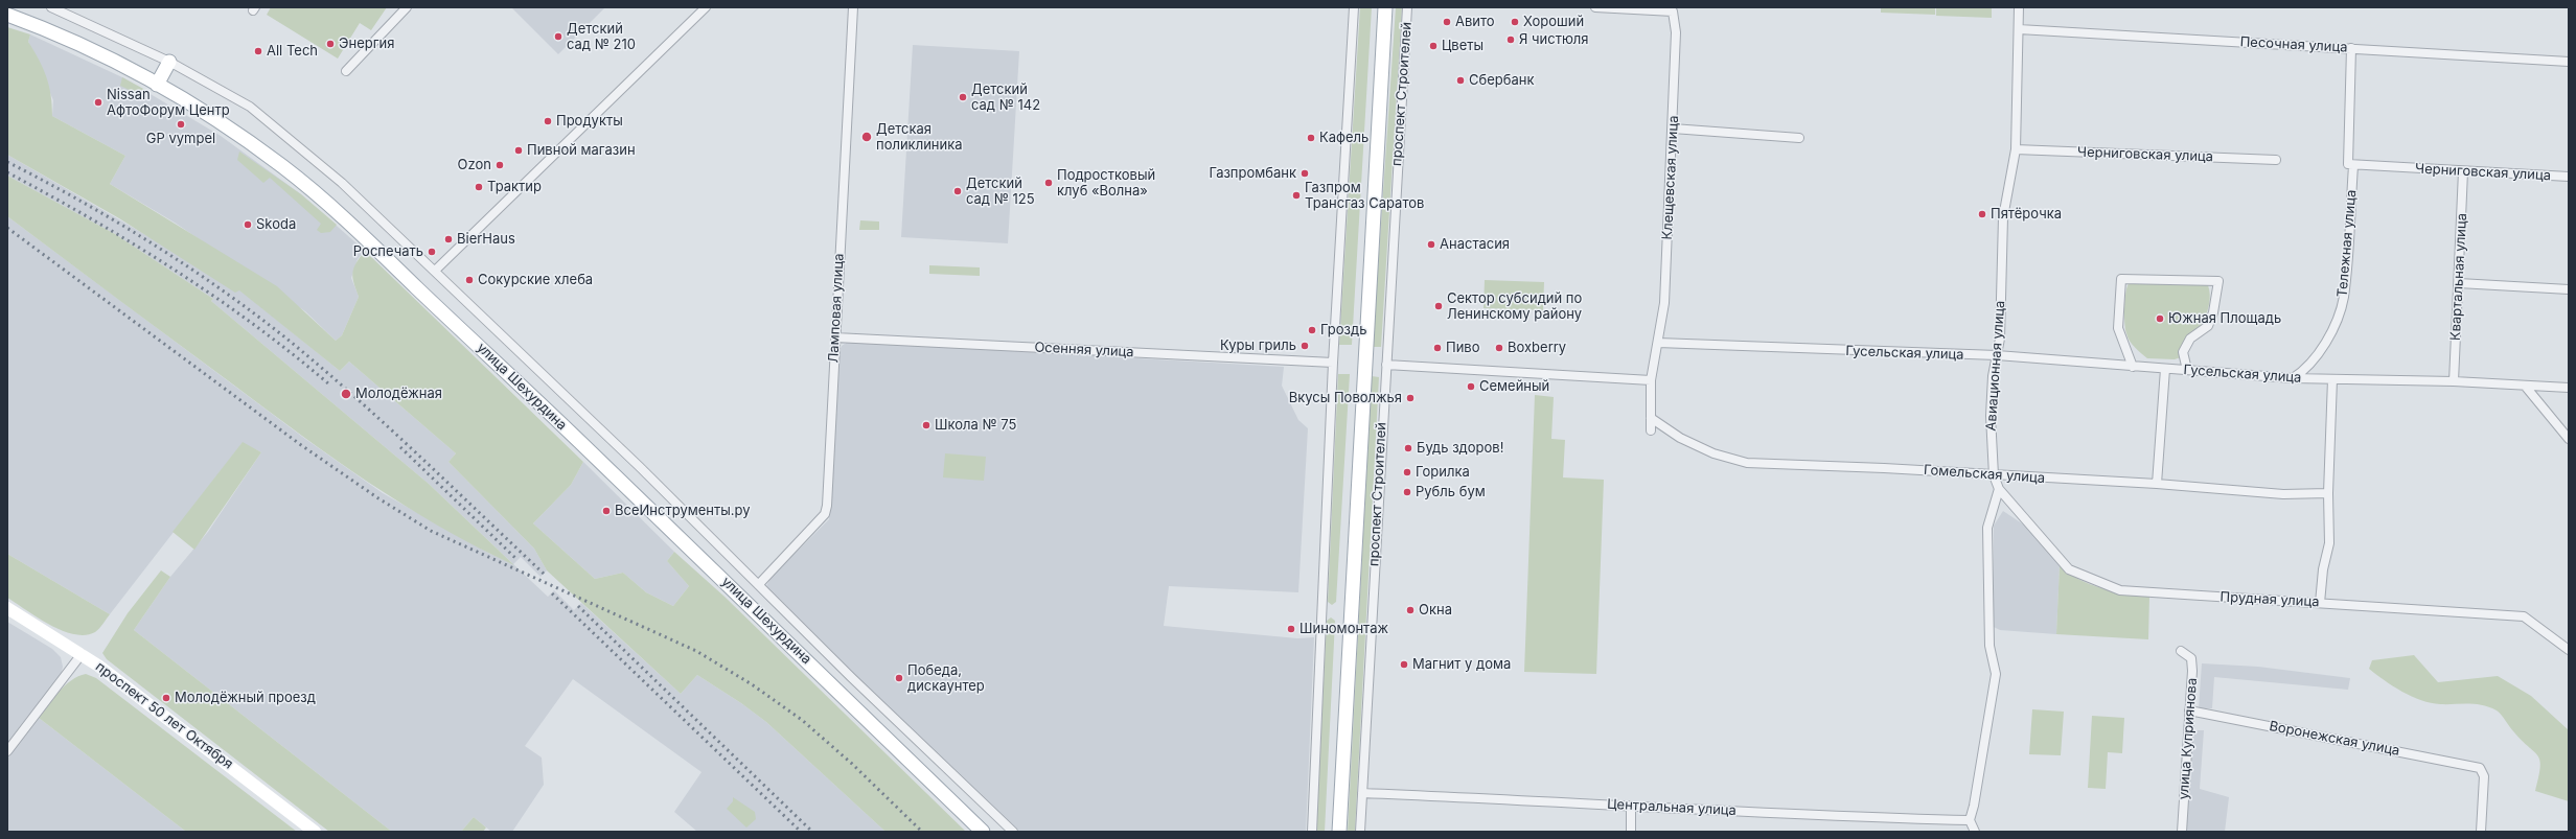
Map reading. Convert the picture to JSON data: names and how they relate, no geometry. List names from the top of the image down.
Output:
{
  "streets": {
    "main road": ["проспект Строителей", "улица Шехурдина", "проспект 50 лет Октября"],
    "street": [
      "Песочная улица",
      "Черниговская улица",
      "Клещевская улица",
      "Тележная улица",
      "Квартальная улица",
      "Ламповая улица",
      "Осенняя улица",
      "Гусельская улица",
      "Авиационная улица",
      "Гомельская улица",
      "Прудная улица",
      "улица Куприянова",
      "Воронежская улица",
      "Центральная улица"
    ]
  },
  "crossings": [
    ["Песочная улица", "Тележная улица"],
    ["Песочная улица", "Авиационная улица"],
    ["проспект Строителей", "Центральная улица"],
    ["Черниговская улица", "Тележная улица"],
    ["Черниговская улица", "Квартальная улица"],
    ["Черниговская улица", "Авиационная улица"],
    ["Клещевская улица", "Гусельская улица"],
    ["Тележная улица", "Гусельская улица"],
    ["Квартальная улица", "Гусельская улица"],
    ["Ламповая улица", "Осенняя улица"],
    ["Гусельская улица", "Авиационная улица"],
    ["Авиационная улица", "Гомельская улица"],
    ["Авиационная улица", "Прудная улица"],
    ["улица Куприянова", "Воронежская улица"]
  ],
  "places": [
    "Авито",
    "Хороший",
    "Детский сад № 210",
    "Я чистюля",
    "Энергия",
    "Цветы",
    "All Tech",
    "Сбербанк",
    "Детский сад № 142",
    "Nissan АфтоФорум Центр",
    "Продукты",
    "GP vympel",
    "Детская поликлиника",
    "Кафель",
    "Пивной магазин",
    "Ozon",
    "Газпромбанк",
    "Подростковый клуб «Волна»",
    "Трактир",
    "Детский сад № 125",
    "Газпром Трансгаз Саратов",
    "Пятёрочка",
    "Skoda",
    "BierHaus",
    "Анастасия",
    "Роспечать",
    "Сокурские хлеба",
    "Сектор субсидий по Ленинскому району",
    "Южная Площадь",
    "Гроздь",
    "Куры гриль",
    "Пиво",
    "Boxberry",
    "Семейный",
    "Молодёжная",
    "Вкусы Поволжья",
    "Школа № 75",
    "Будь здоров!",
    "Горилка",
    "Рубль бум",
    "ВсеИнструменты.ру",
    "Окна",
    "Шиномонтаж",
    "Магнит у дома",
    "Победа, дискаунтер",
    "Молодёжный проезд"
  ]
}
